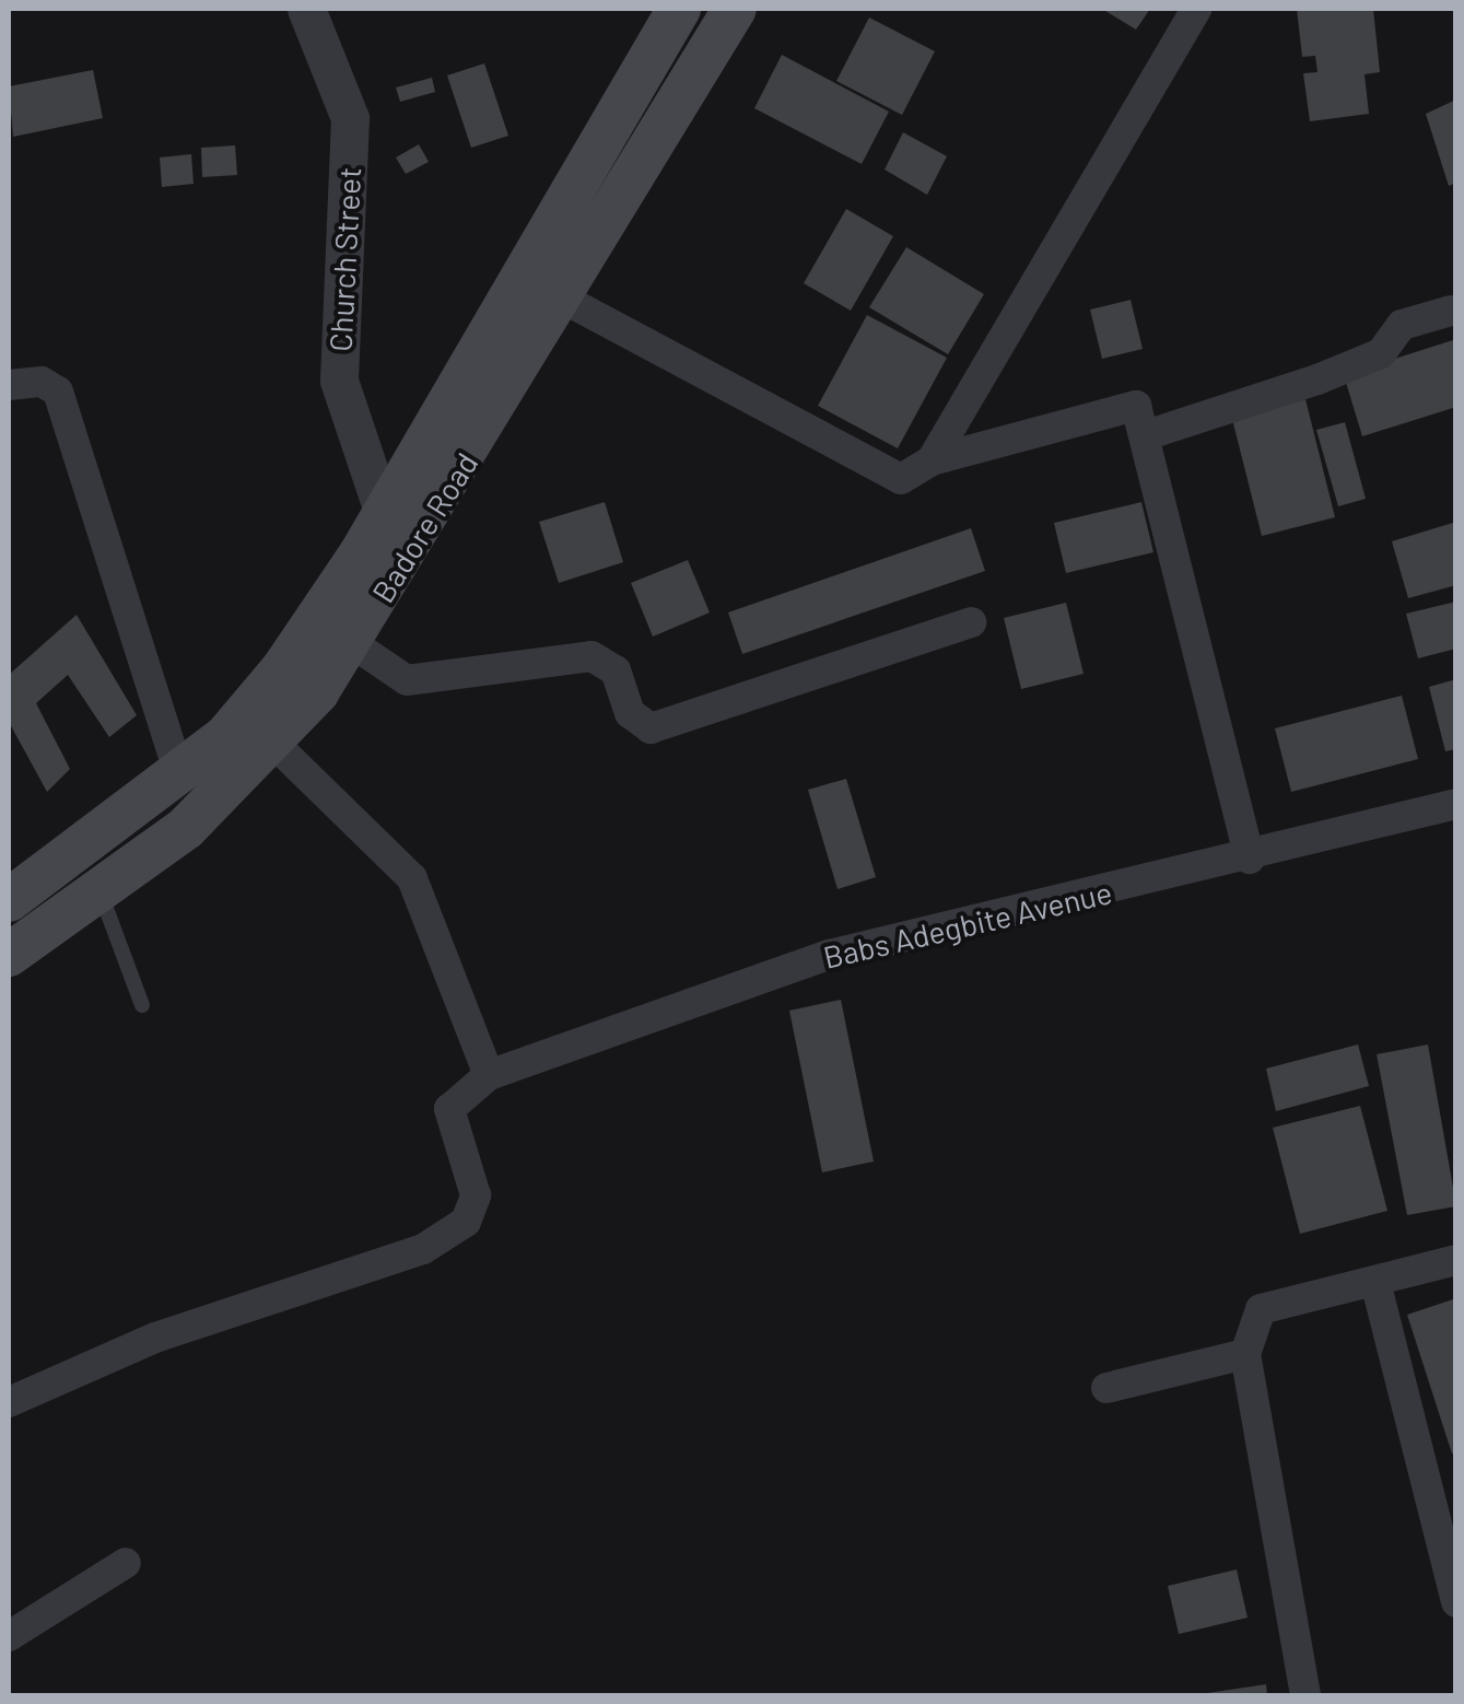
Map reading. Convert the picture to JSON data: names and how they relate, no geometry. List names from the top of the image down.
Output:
{
  "streets": {
    "main road": ["Badore Road"],
    "street": ["Church Street", "Babs Adegbite Avenue"]
  },
  "crossings": [
    ["Church Street", "Badore Road"]
  ]
}
